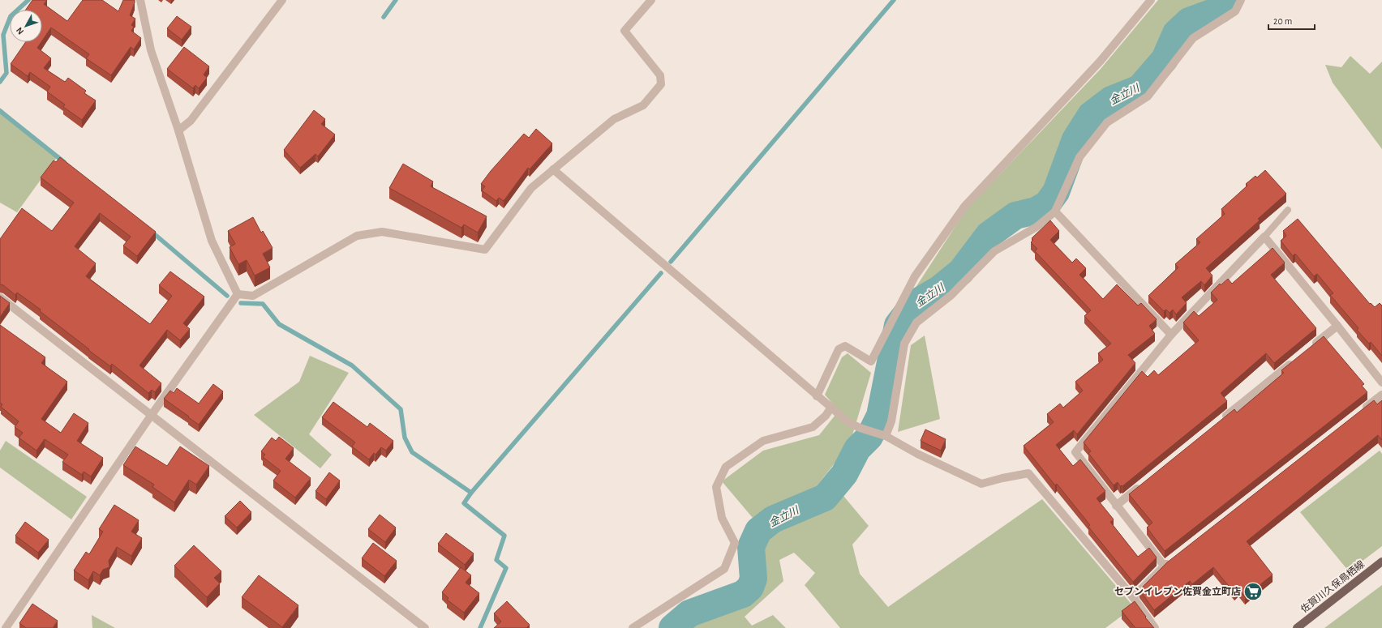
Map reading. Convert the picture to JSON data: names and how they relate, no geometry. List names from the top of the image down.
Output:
{
  "streets": {
    "main road": ["佐賀川久保鳥栖線"]
  },
  "water": ["金立川"],
  "places": {
    "supermarket": ["セブンイレブン佐賀金立町店"]
  },
  "scale_bar": "20 m",
  "north": "bottom left"
}
